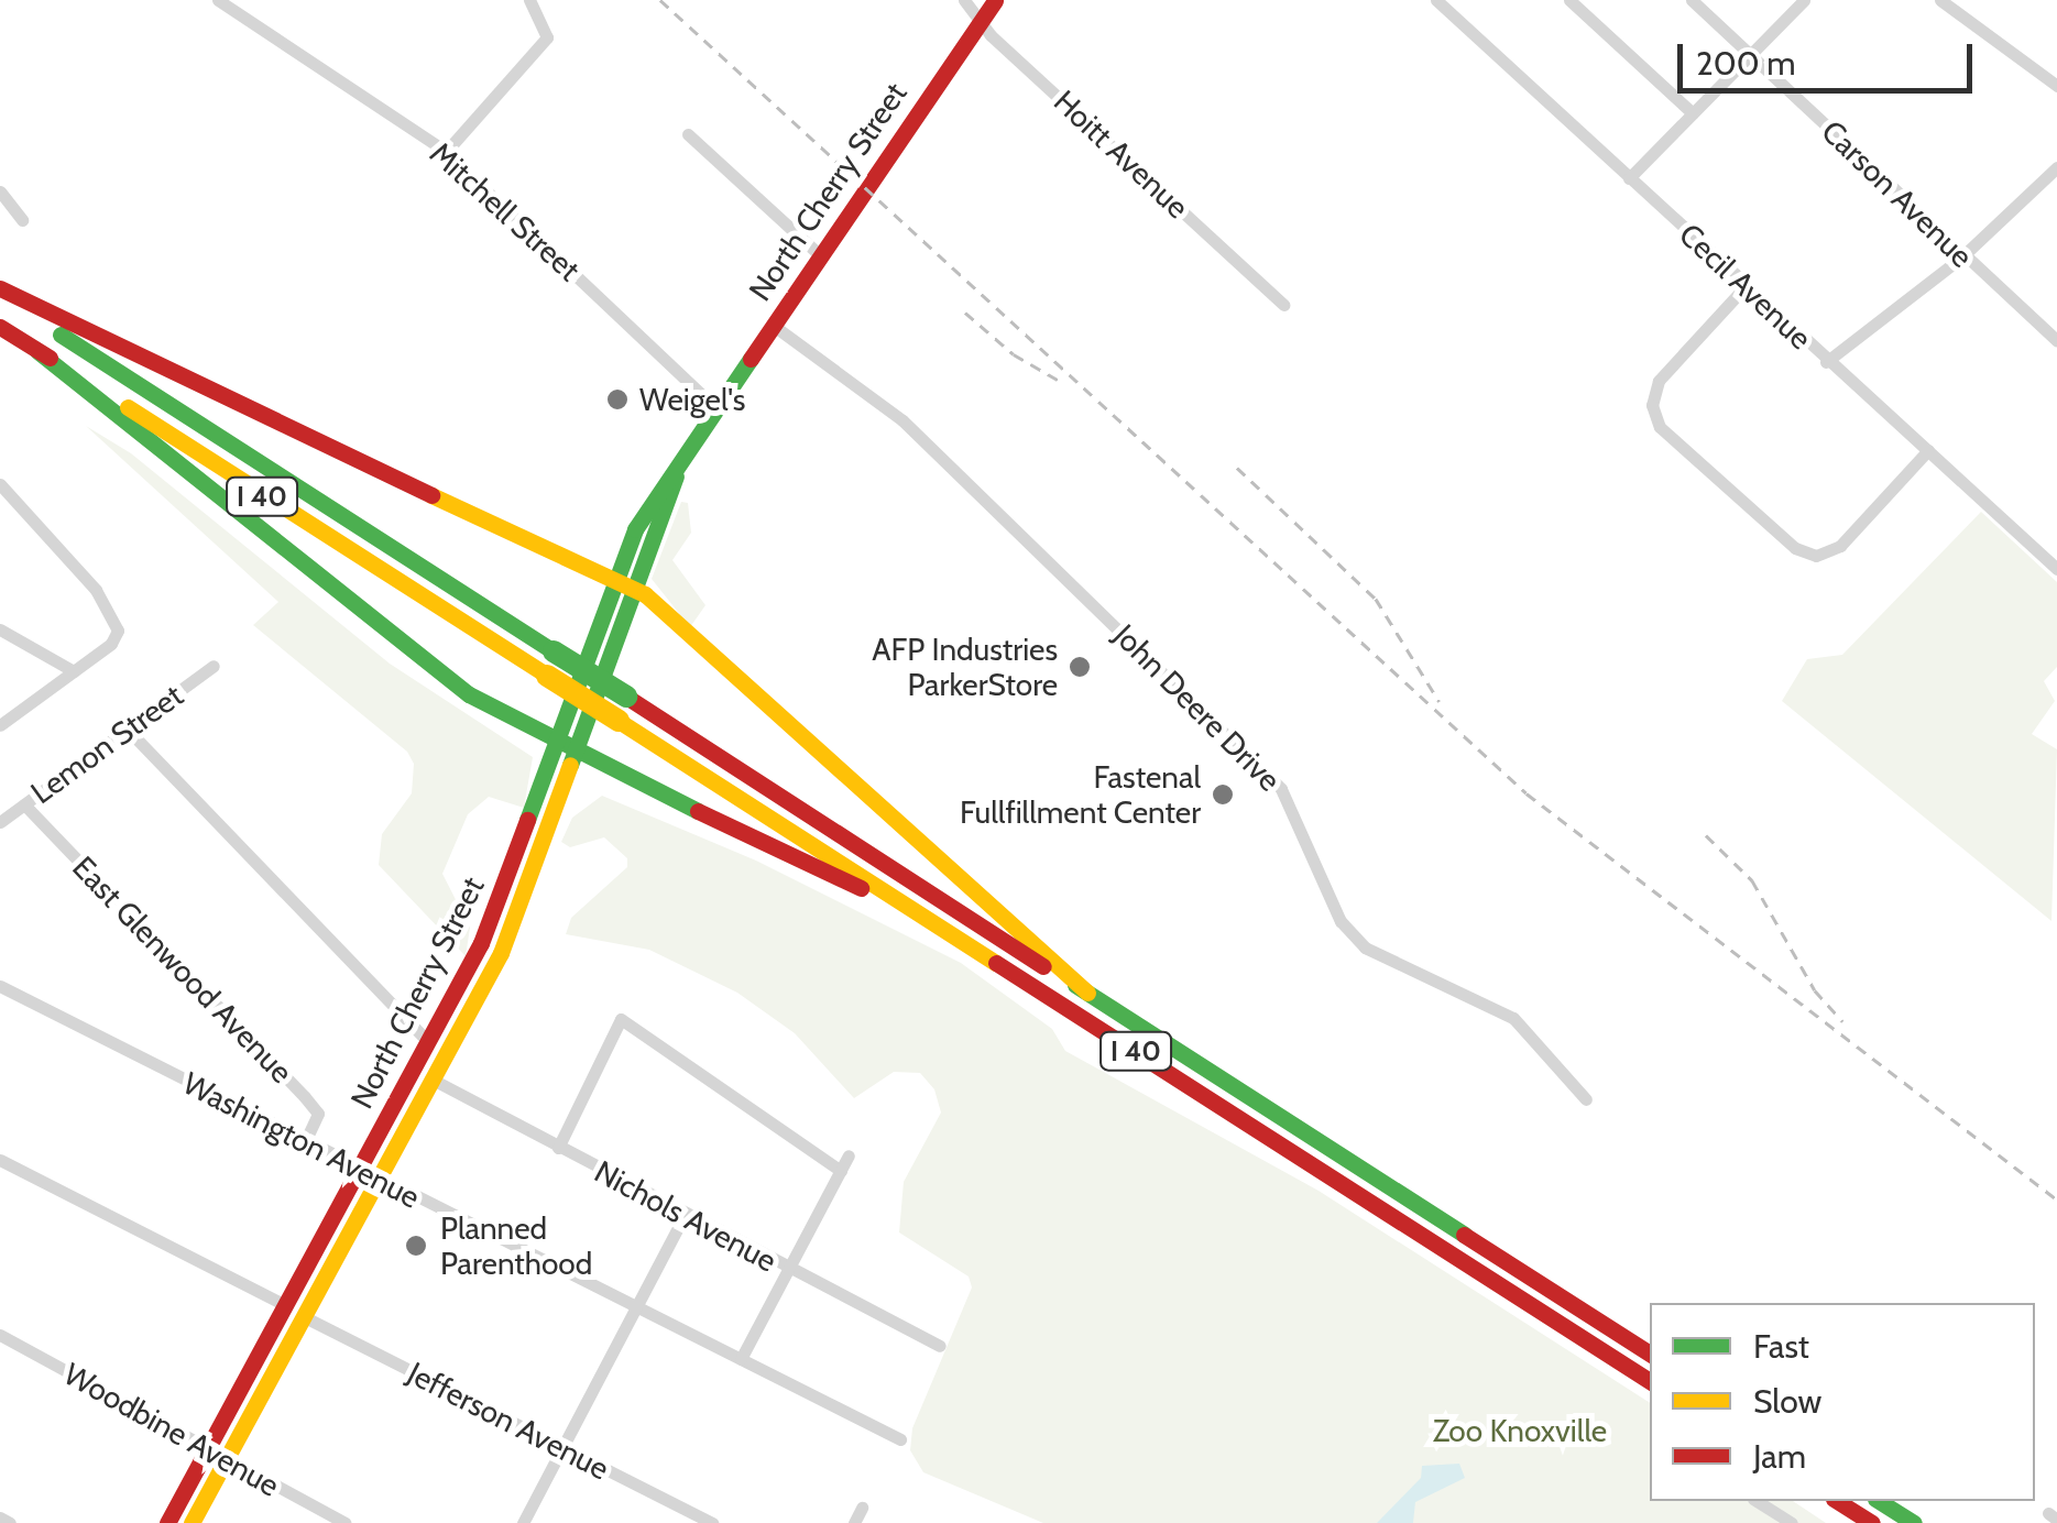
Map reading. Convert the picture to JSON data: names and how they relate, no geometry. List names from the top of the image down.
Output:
{
  "streets": {
    "main road": ["North Cherry Street", "I 40"],
    "street": [
      "Hoitt Avenue",
      "Carson Avenue",
      "Mitchell Street",
      "Cecil Avenue",
      "John Deere Drive",
      "Lemon Street",
      "East Glenwood Avenue",
      "Washington Avenue",
      "Nichols Avenue",
      "Jefferson Avenue",
      "Woodbine Avenue"
    ]
  },
  "crossings": [
    ["Hoitt Avenue", "North Cherry Street"],
    ["North Cherry Street", "Mitchell Street"],
    ["North Cherry Street", "John Deere Drive"],
    ["North Cherry Street", "Washington Avenue"],
    ["North Cherry Street", "Nichols Avenue"],
    ["North Cherry Street", "Jefferson Avenue"],
    ["North Cherry Street", "Woodbine Avenue"],
    ["Lemon Street", "East Glenwood Avenue"],
    ["East Glenwood Avenue", "Washington Avenue"]
  ],
  "parks": ["Zoo Knoxville"],
  "places": [
    "Weigel's",
    "AFP Industries ParkerStore",
    "Fastenal Fullfillment Center",
    "Planned Parenthood"
  ],
  "legend": ["Fast", "Slow", "Jam"],
  "scale_bar": "200 m"
}
